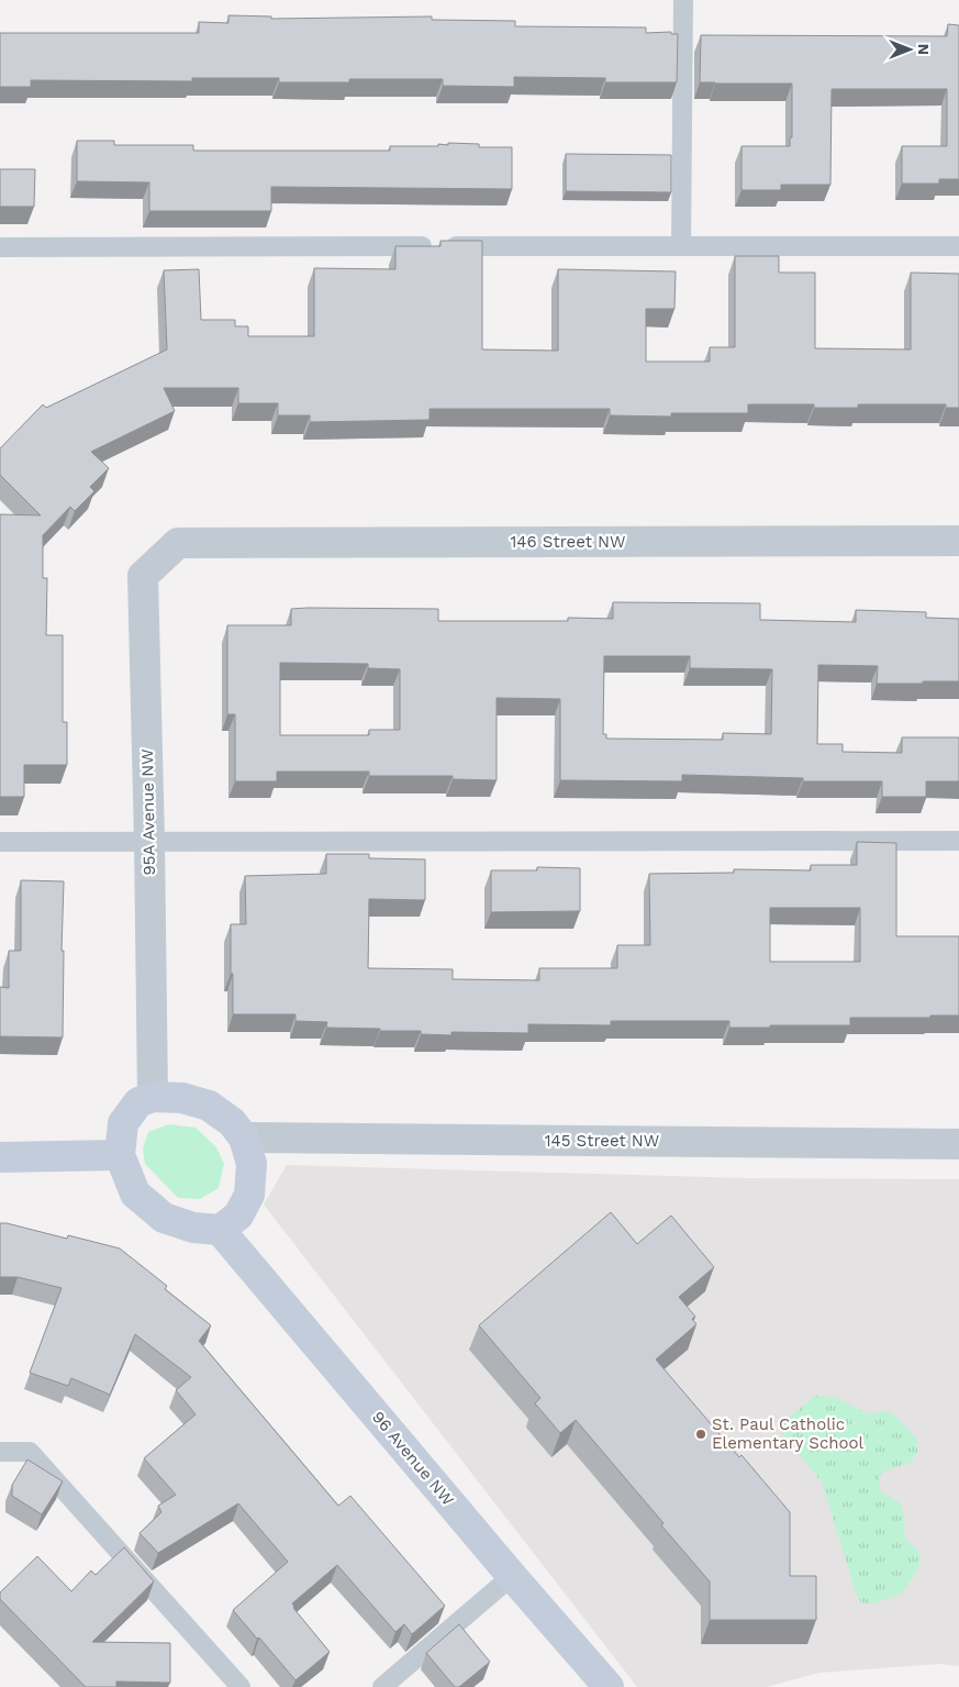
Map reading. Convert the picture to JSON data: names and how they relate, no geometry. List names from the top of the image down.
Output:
{
  "streets": {
    "street": [
      "146 Street NW",
      "95A Avenue NW",
      "145 Street NW",
      "96 Avenue NW"
    ]
  },
  "crossings": [
    ["146 Street NW", "95A Avenue NW"],
    ["95A Avenue NW", "145 Street NW"],
    ["95A Avenue NW", "96 Avenue NW"],
    ["145 Street NW", "96 Avenue NW"]
  ],
  "places": ["St. Paul Catholic Elementary School"],
  "north": "right"
}
